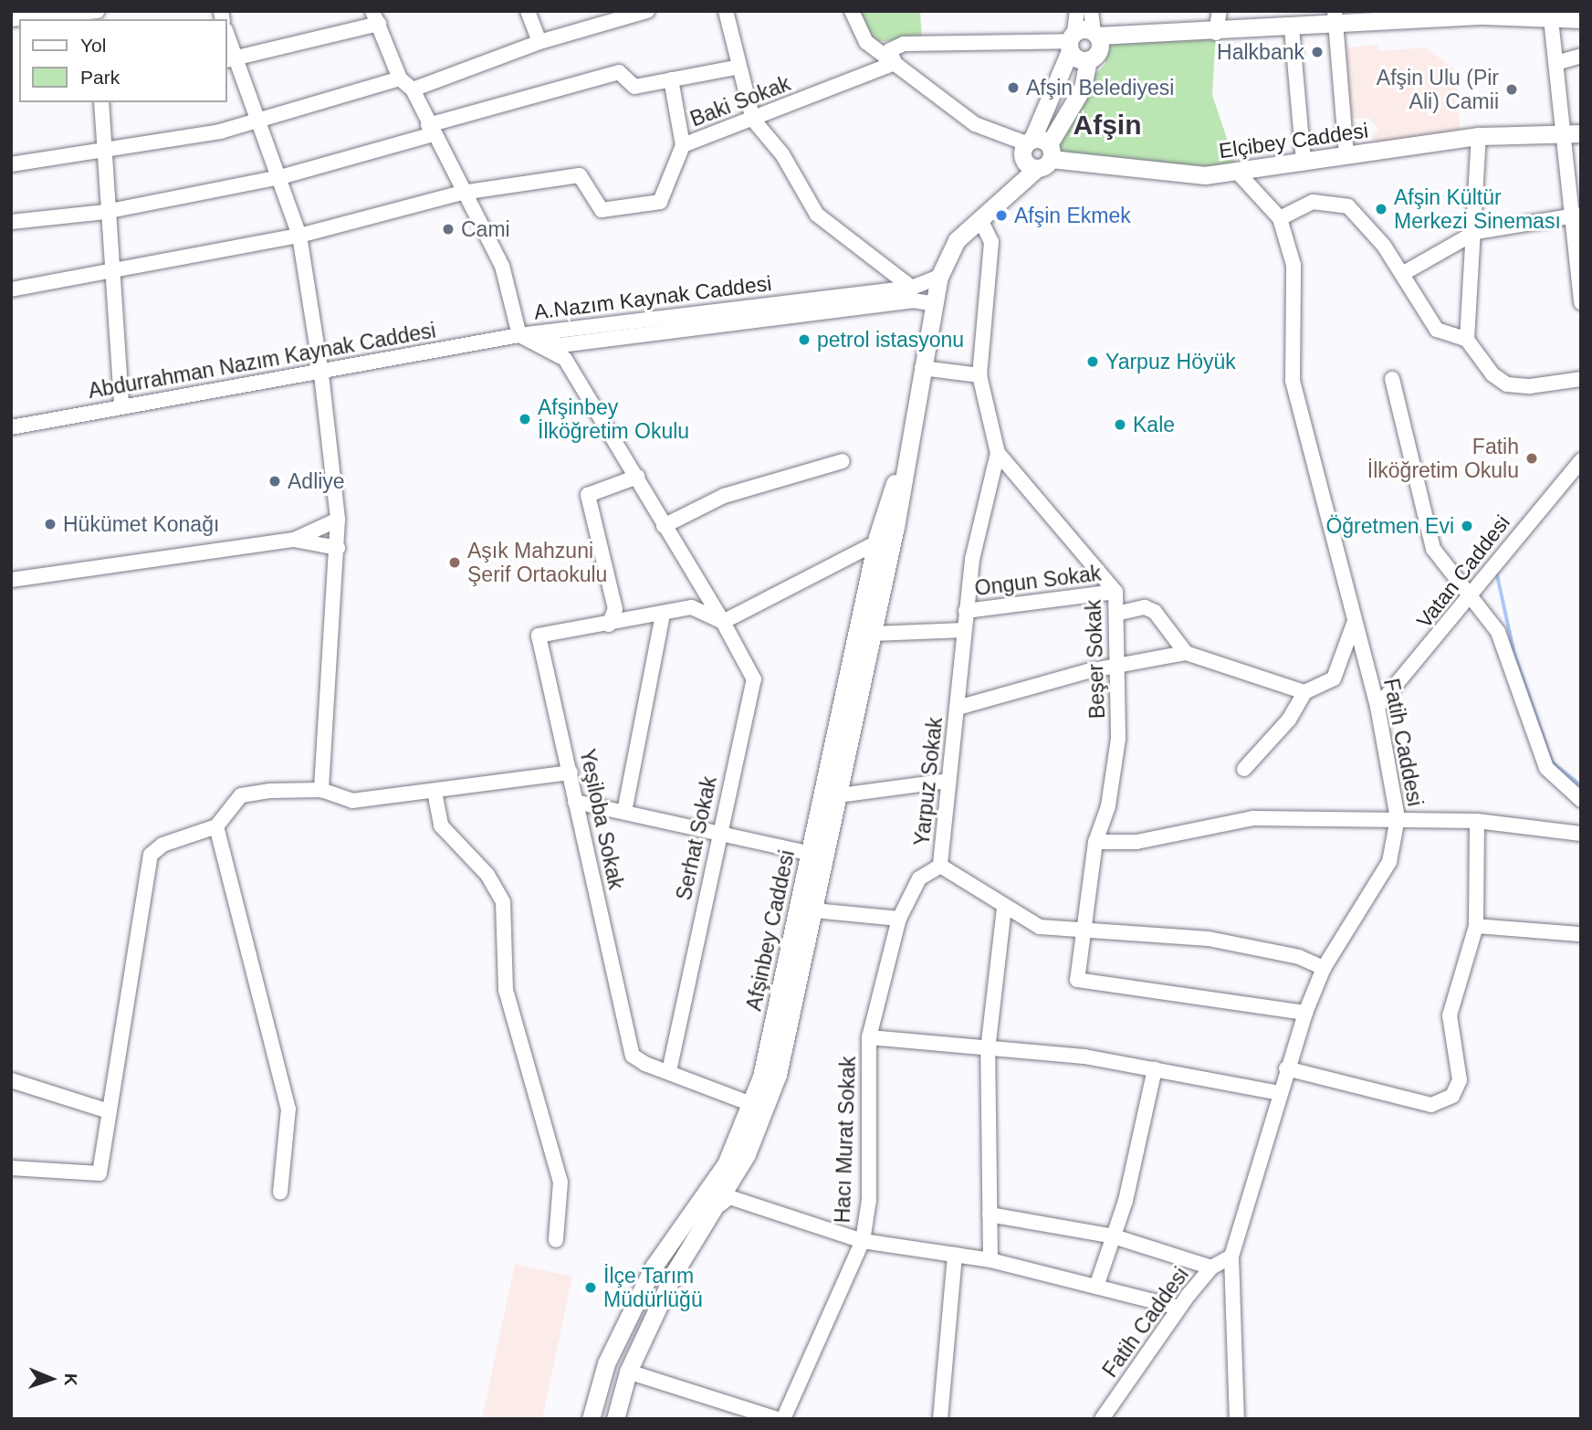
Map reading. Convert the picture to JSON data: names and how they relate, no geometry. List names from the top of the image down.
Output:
{
  "streets": {
    "main road": ["Elçibey Caddesi", "Afşinbey Caddesi"],
    "street": [
      "Baki Sokak",
      "A.Nazım Kaynak Caddesi",
      "Abdurrahman Nazım Kaynak Caddesi",
      "Vatan Caddesi",
      "Ongun Sokak",
      "Beşer Sokak",
      "Fatih Caddesi",
      "Yarpuz Sokak",
      "Yeşiloba Sokak",
      "Serhat Sokak",
      "Hacı Murat Sokak"
    ]
  },
  "crossings": [
    ["Elçibey Caddesi", "Fatih Caddesi"],
    ["Elçibey Caddesi", "Afşinbey Caddesi"],
    ["A.Nazım Kaynak Caddesi", "Abdurrahman Nazım Kaynak Caddesi"],
    ["A.Nazım Kaynak Caddesi", "Serhat Sokak"],
    ["A.Nazım Kaynak Caddesi", "Afşinbey Caddesi"],
    ["Abdurrahman Nazım Kaynak Caddesi", "Serhat Sokak"],
    ["Vatan Caddesi", "Fatih Caddesi"],
    ["Ongun Sokak", "Beşer Sokak"],
    ["Ongun Sokak", "Yarpuz Sokak"],
    ["Beşer Sokak", "Fatih Caddesi"],
    ["Beşer Sokak", "Yarpuz Sokak"],
    ["Beşer Sokak", "Afşinbey Caddesi"],
    ["Fatih Caddesi", "Yarpuz Sokak"],
    ["Yarpuz Sokak", "Hacı Murat Sokak"],
    ["Yeşiloba Sokak", "Serhat Sokak"],
    ["Yeşiloba Sokak", "Afşinbey Caddesi"]
  ],
  "districts": ["Afşin"],
  "places": [
    "Halkbank",
    "Afşin Belediyesi",
    "Afşin Ulu (Pir Ali) Camii",
    "Afşin Kültür Merkezi Sineması",
    "Afşin Ekmek",
    "Cami",
    "petrol istasyonu",
    "Yarpuz Höyük",
    "Afşinbey İlköğretim Okulu",
    "Kale",
    "Fatih İlköğretim Okulu",
    "Adliye",
    "Hükümet Konağı",
    "Öğretmen Evi",
    "Aşık Mahzuni Şerif Ortaokulu",
    "İlçe Tarım Müdürlüğü"
  ],
  "legend": ["Yol", "Park"],
  "north": "right"
}
